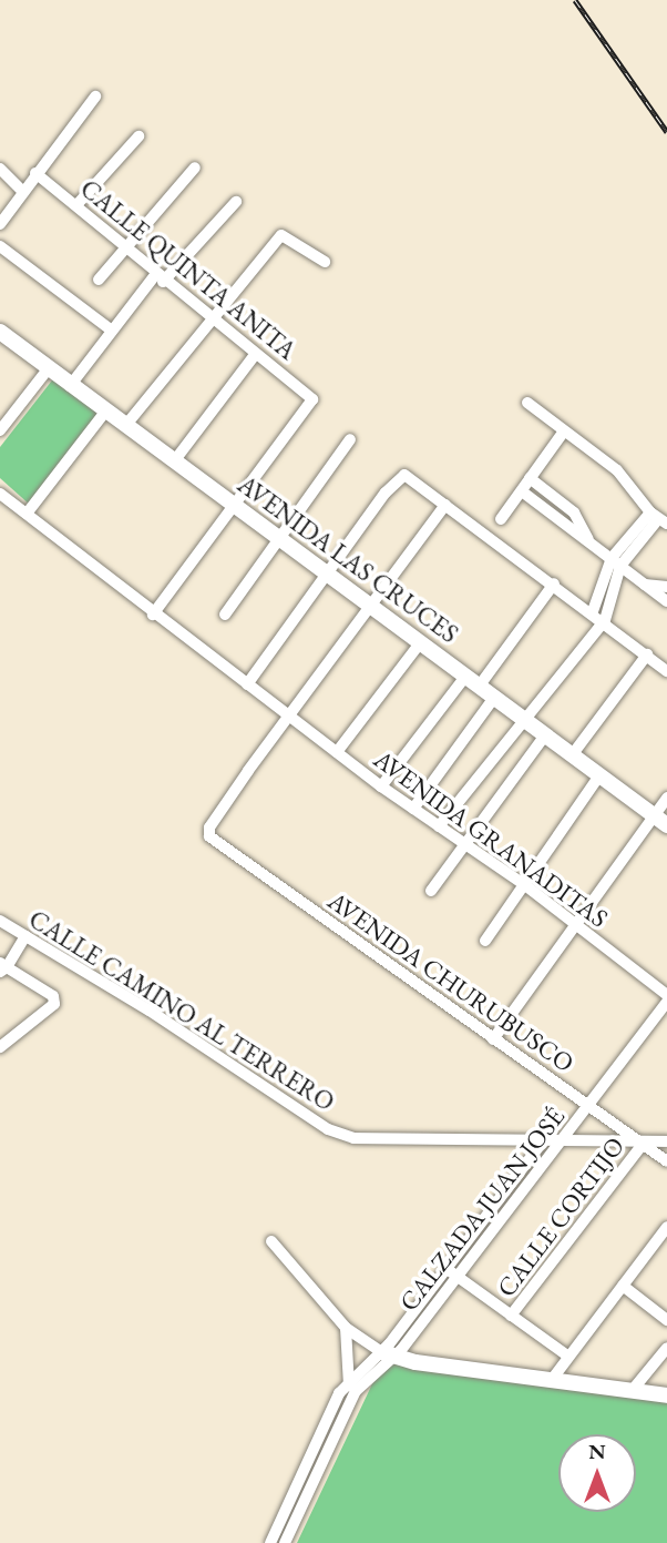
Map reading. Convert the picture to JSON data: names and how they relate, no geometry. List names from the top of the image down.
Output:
{
  "streets": {
    "street": [
      "CALLE QUINTA ANITA",
      "AVENIDA LAS CRUCES",
      "AVENIDA GRANADITAS",
      "AVENIDA CHURUBUSCO",
      "CALLE CAMINO AL TERRERO",
      "CALZADA JUAN JOSÉ",
      "CALLE CORTIJO"
    ]
  },
  "crossings": [
    ["CALLE QUINTA ANITA", "AVENIDA LAS CRUCES"],
    ["AVENIDA GRANADITAS", "AVENIDA CHURUBUSCO"],
    ["AVENIDA CHURUBUSCO", "CALLE CAMINO AL TERRERO"],
    ["AVENIDA CHURUBUSCO", "CALZADA JUAN JOSÉ"],
    ["AVENIDA CHURUBUSCO", "CALLE CORTIJO"],
    ["CALLE CAMINO AL TERRERO", "CALZADA JUAN JOSÉ"],
    ["CALLE CAMINO AL TERRERO", "CALLE CORTIJO"]
  ],
  "north": "top"
}
